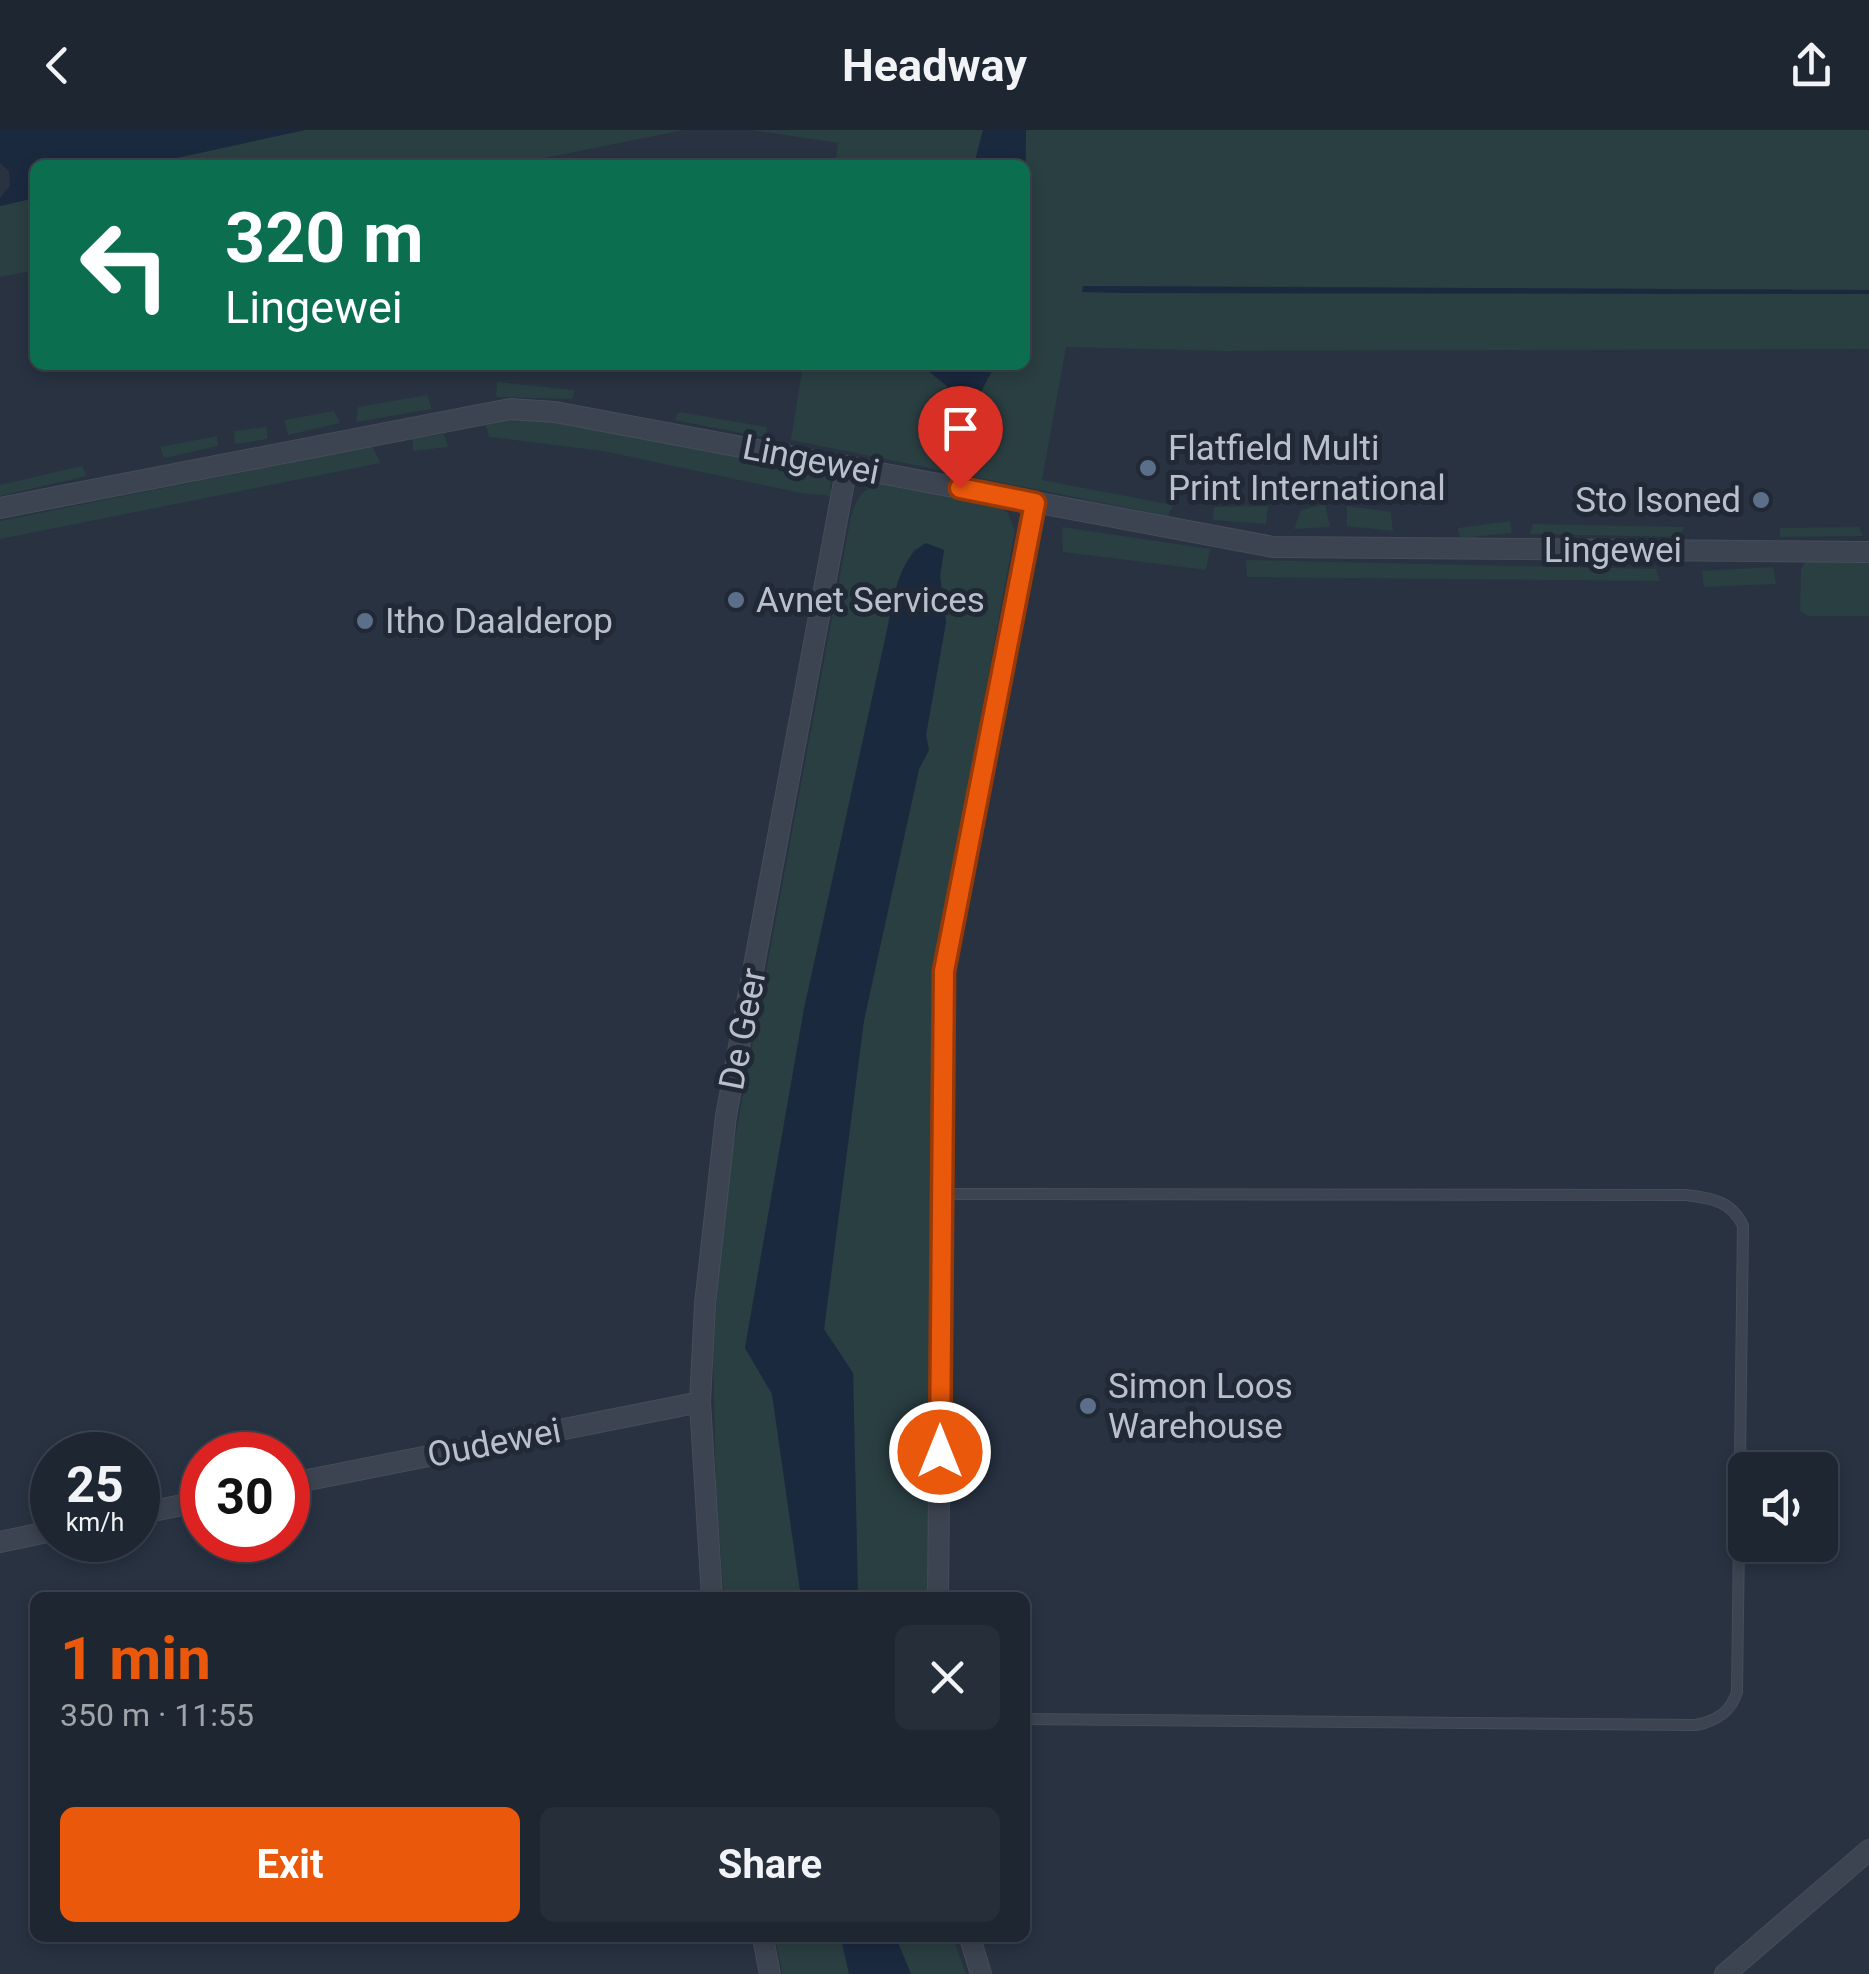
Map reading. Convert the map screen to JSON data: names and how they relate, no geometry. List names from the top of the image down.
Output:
{
  "streets": {
    "street": ["Lingewei", "De Geer", "Oudewei"]
  },
  "crossings": [
    ["Lingewei", "De Geer"],
    ["De Geer", "Oudewei"]
  ],
  "places": [
    "Flatfield Multi Print International",
    "Sto Isoned",
    "Avnet Services",
    "Itho Daalderop",
    "Simon Loos Warehouse"
  ],
  "page": {
    "header": "Headway",
    "turn": ["320 m", "Lingewei"],
    "speed": "25 km/h",
    "limit": "30",
    "heading": ["1 min", "350 m · 11:55"],
    "buttons": ["Exit", "Share"]
  }
}
